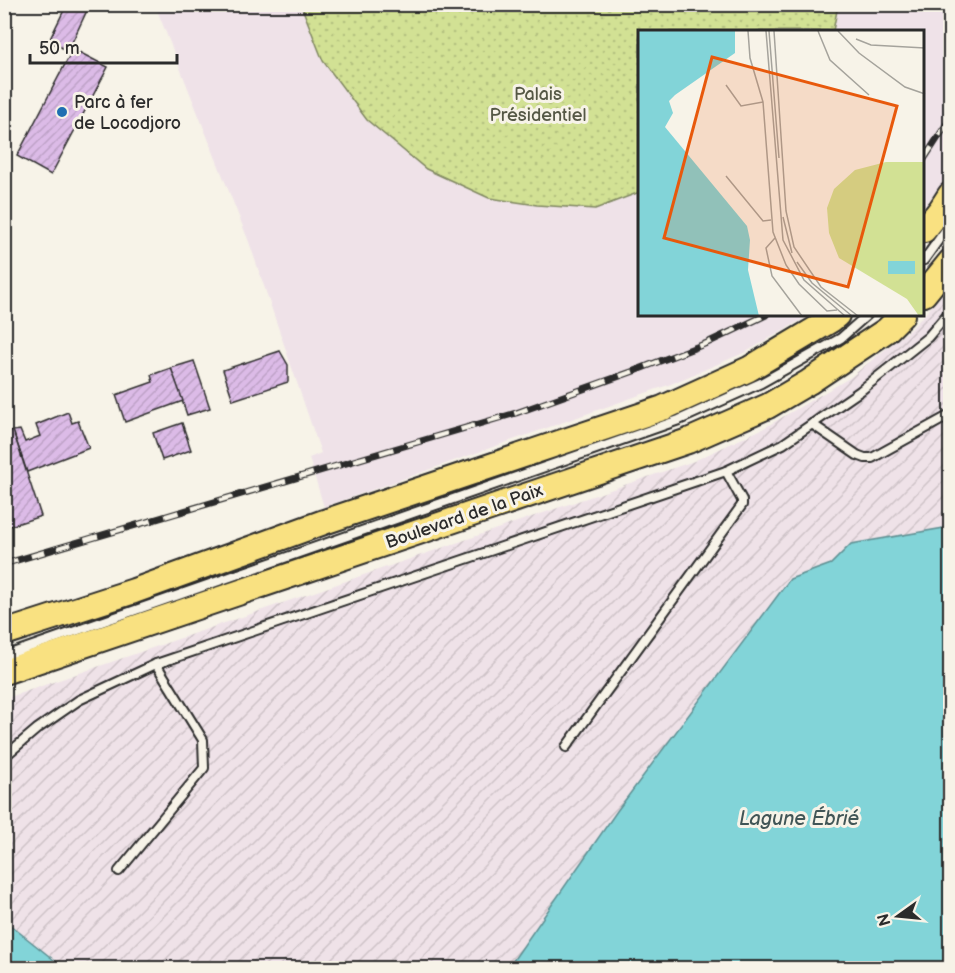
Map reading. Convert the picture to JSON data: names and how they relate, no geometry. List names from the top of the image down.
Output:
{
  "streets": {
    "main road": ["Boulevard de la Paix"]
  },
  "water": ["Lagune Ébrié"],
  "parks": ["Palais Présidentiel"],
  "places": ["Parc à fer de Locodjoro"],
  "scale_bar": "50 m",
  "north": "left"
}
